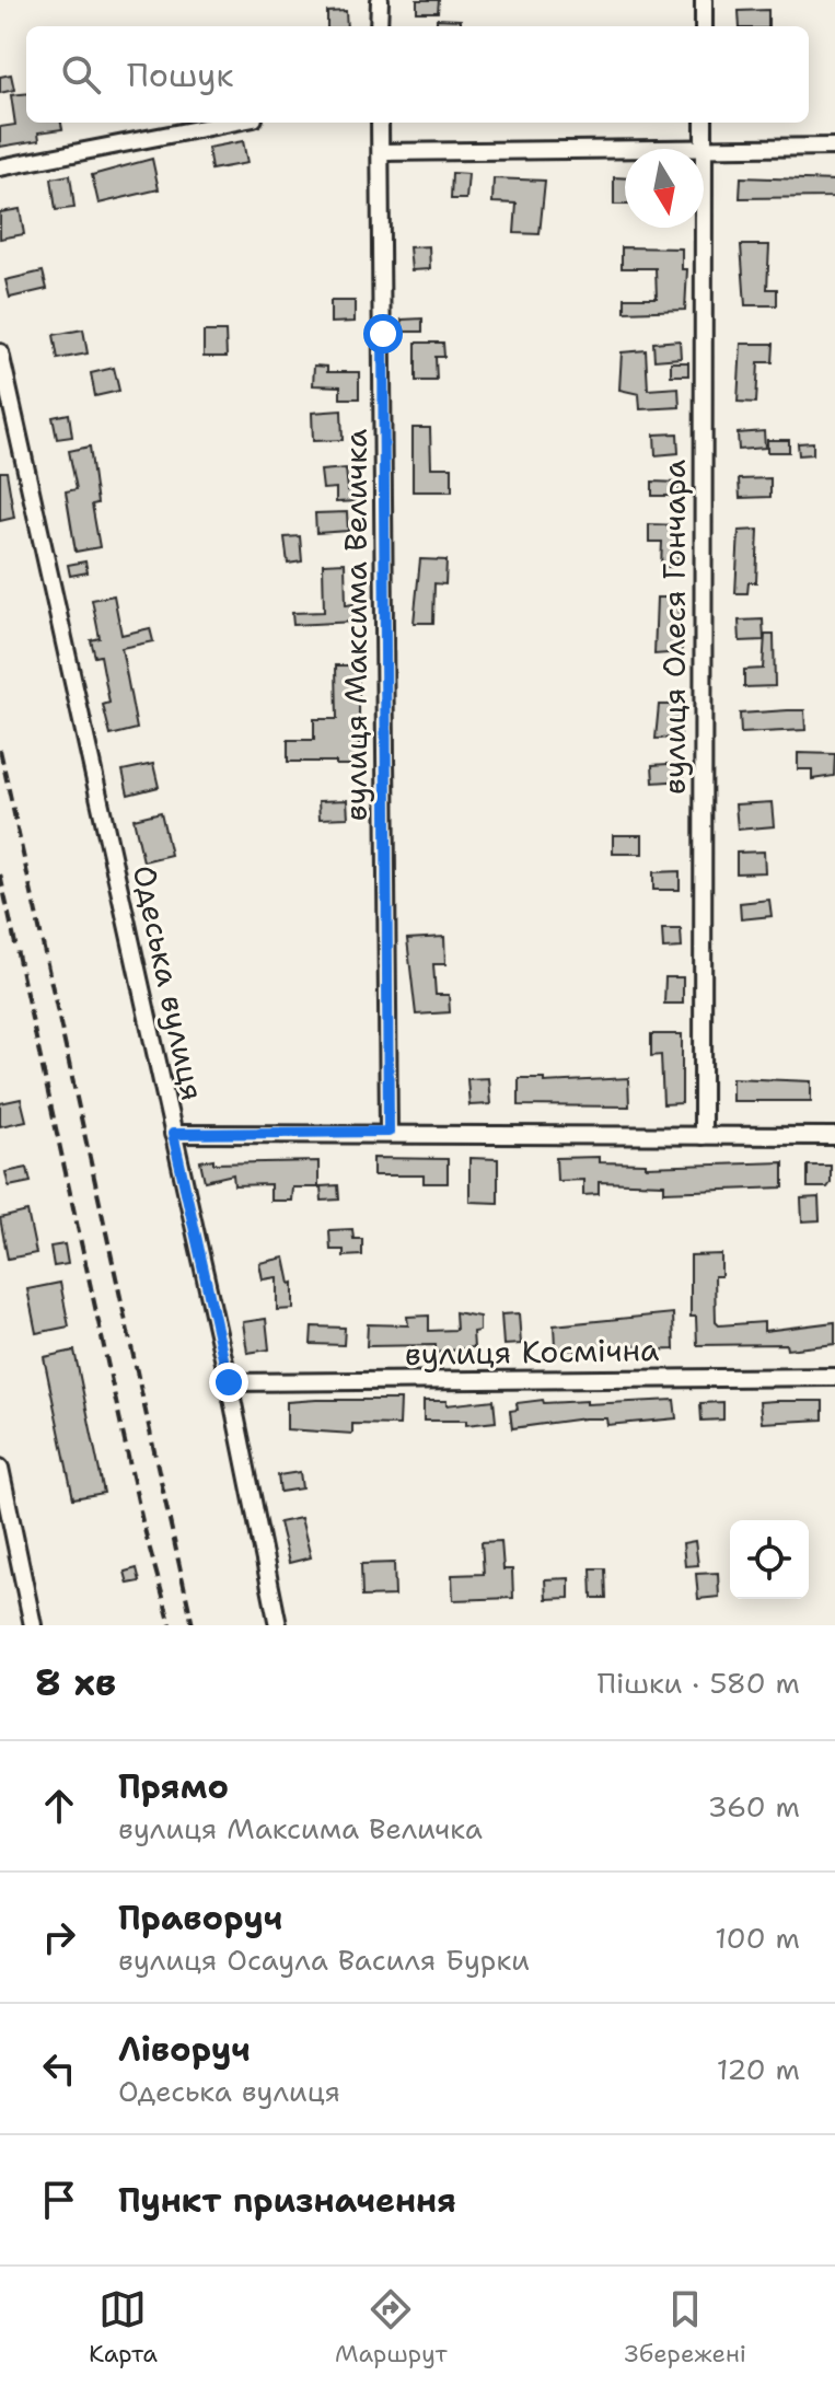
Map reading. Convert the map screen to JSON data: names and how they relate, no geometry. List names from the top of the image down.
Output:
{
  "streets": {
    "street": [
      "вулиця Максима Величка",
      "вулиця Олеся Гончара",
      "Одеська вулиця",
      "вулиця Космічна"
    ]
  },
  "crossings": [
    ["Одеська вулиця", "вулиця Космічна"]
  ],
  "north": "bottom",
  "page": {
    "search": "Пошук",
    "heading": ["8 хв", "Пішки · 580 m"],
    "list": [
      ["Прямо", "вулиця Максима Величка", "360 m"],
      ["Праворуч", "вулиця Осаула Василя Бурки", "100 m"],
      ["Ліворуч", "Одеська вулиця", "120 m"],
      "Пункт призначення"
    ],
    "nav": ["Карта", "Маршрут", "Збережені"]
  }
}
